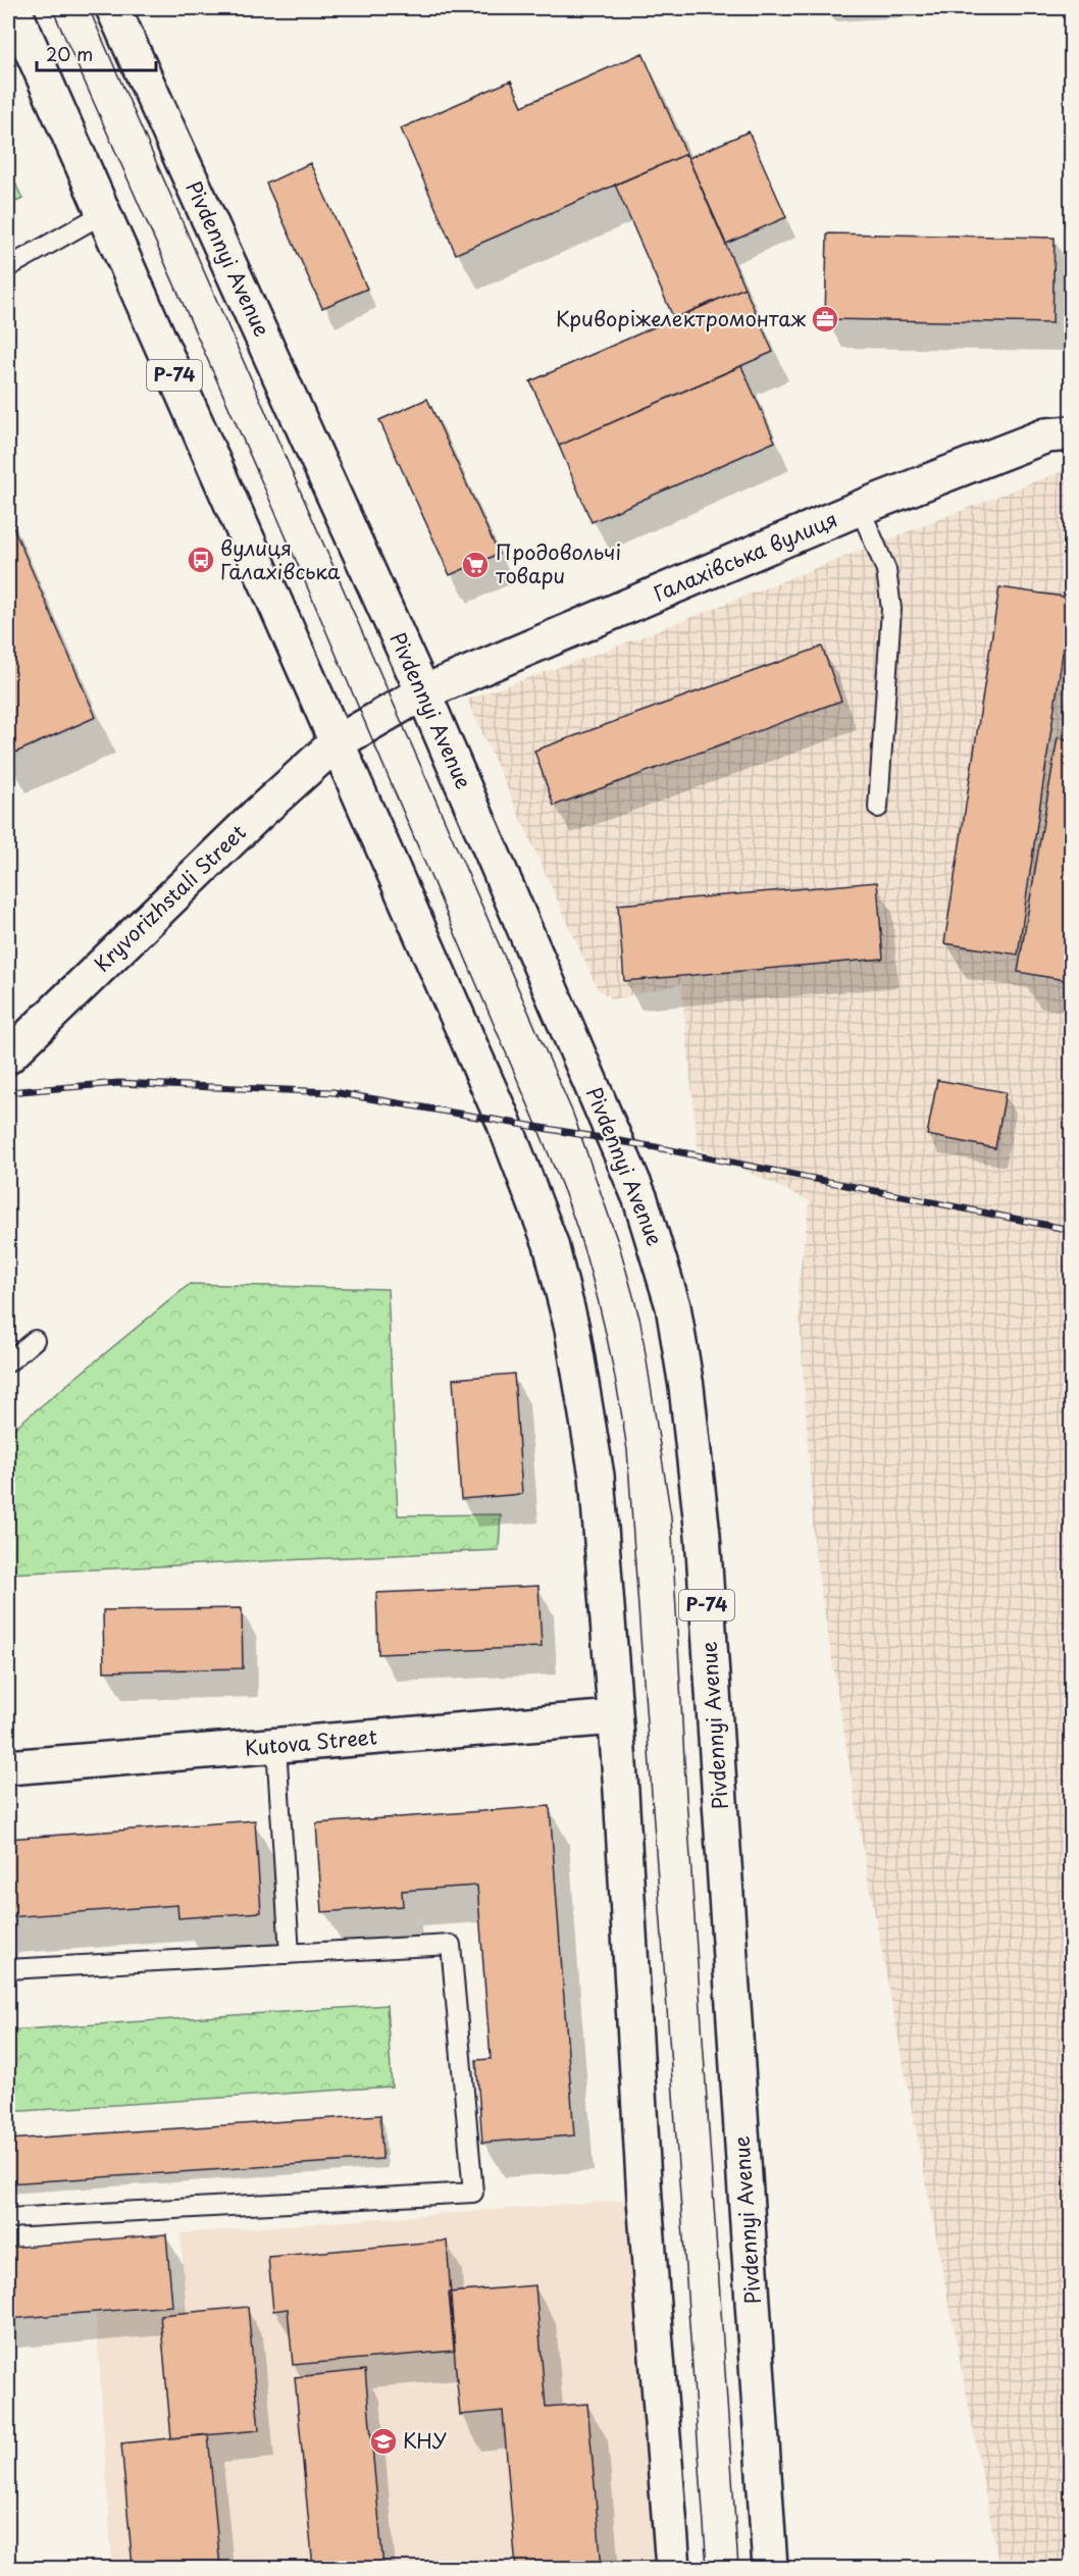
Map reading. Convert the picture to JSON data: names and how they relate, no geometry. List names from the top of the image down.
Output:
{
  "streets": {
    "main road": [
      "Pivdennyi Avenue",
      "Р-74",
      "Галахівська вулиця",
      "Kryvorizhstali Street",
      "Kutova Street"
    ]
  },
  "crossings": [
    ["Pivdennyi Avenue", "Галахівська вулиця"],
    ["Р-74", "Галахівська вулиця"],
    ["Р-74", "Kryvorizhstali Street"],
    ["Р-74", "Kutova Street"],
    ["Галахівська вулиця", "Kryvorizhstali Street"]
  ],
  "places": {
    "office": ["Криворіжелектромонтаж"],
    "bus stop": ["вулиця Галахівська"],
    "supermarket": ["Продовольчі товари"],
    "school or university": ["КНУ"]
  },
  "scale_bar": "20 m"
}
